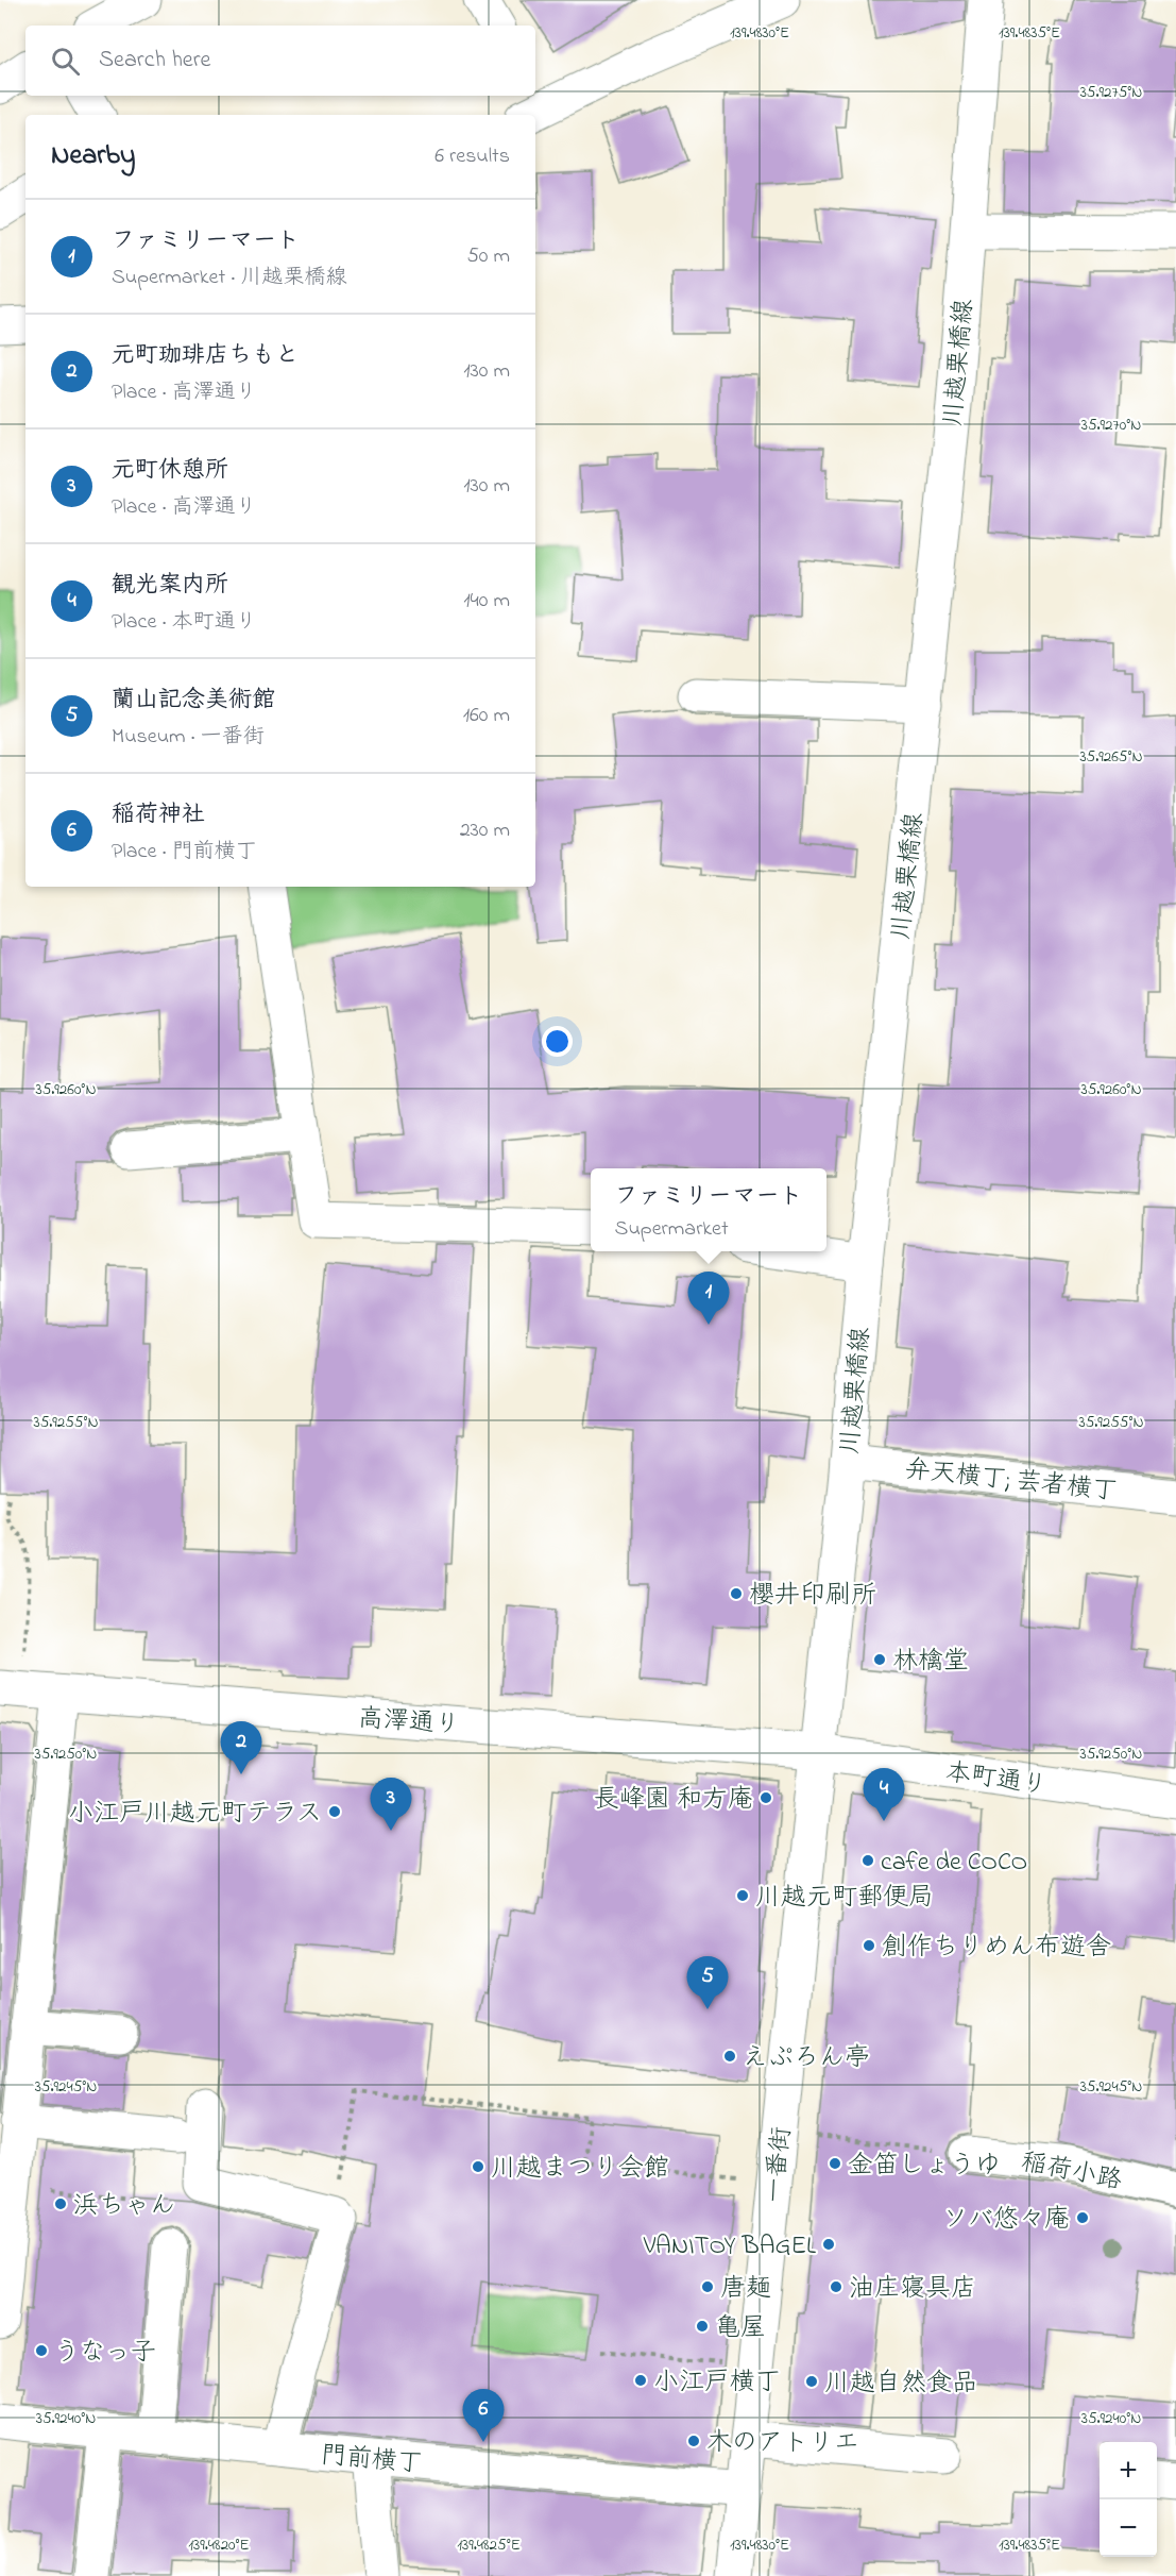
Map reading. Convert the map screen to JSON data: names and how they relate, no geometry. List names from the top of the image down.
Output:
{
  "streets": {
    "street": [
      "川越栗橋線",
      "弁天横丁; 芸者横丁",
      "高澤通り",
      "本町通り",
      "一番街",
      "稲荷小路",
      "門前横丁"
    ]
  },
  "crossings": [
    ["川越栗橋線", "弁天横丁; 芸者横丁"],
    ["川越栗橋線", "高澤通り"],
    ["川越栗橋線", "本町通り"],
    ["川越栗橋線", "一番街"],
    ["高澤通り", "本町通り"],
    ["高澤通り", "一番街"],
    ["本町通り", "一番街"],
    ["一番街", "門前横丁"]
  ],
  "places": [
    "櫻井印刷所",
    "林檎堂",
    "長峰園 和方庵",
    "小江戸川越元町テラス",
    "cafe de COCO",
    "川越元町郵便局",
    "創作ちりめん布遊舎",
    "えぷろん亭",
    "金笛しょうゆ",
    "川越まつり会館",
    "浜ちゃん",
    "ソバ悠々庵",
    "VANITOY BAGEL",
    "唐麺",
    "油庄寝具店",
    "亀屋",
    "うなっ子",
    "小江戸横丁",
    "川越自然食品",
    "木のアトリエ"
  ],
  "page": {
    "search": "Search here",
    "heading": ["Nearby", "6 results"],
    "list": [
      {
        "mark": "1",
        "name": "ファミリーマート",
        "note": "Supermarket · 川越栗橋線",
        "value": "50 m"
      },
      {
        "mark": "2",
        "name": "元町珈琲店ちもと",
        "note": "Place · 高澤通り",
        "value": "130 m"
      },
      {
        "mark": "3",
        "name": "元町休憩所",
        "note": "Place · 高澤通り",
        "value": "130 m"
      },
      {
        "mark": "4",
        "name": "観光案内所",
        "note": "Place · 本町通り",
        "value": "140 m"
      },
      {
        "mark": "5",
        "name": "蘭山記念美術館",
        "note": "Museum · 一番街",
        "value": "160 m"
      },
      {
        "mark": "6",
        "name": "稲荷神社",
        "note": "Place · 門前横丁",
        "value": "230 m"
      }
    ],
    "popup": ["ファミリーマート", "Supermarket"],
    "pins": [
      "1",
      "2",
      "4",
      "3",
      "5",
      "6"
    ],
    "map_buttons": ["+", "−"]
  },
  "coordinates": [
    "139.4830°E",
    "139.4835°E",
    "35.9275°N",
    "35.9270°N",
    "35.9265°N",
    "35.9260°N",
    "35.9255°N",
    "35.9250°N",
    "35.9245°N",
    "35.9240°N",
    "139.4820°E",
    "139.4825°E"
  ]
}
